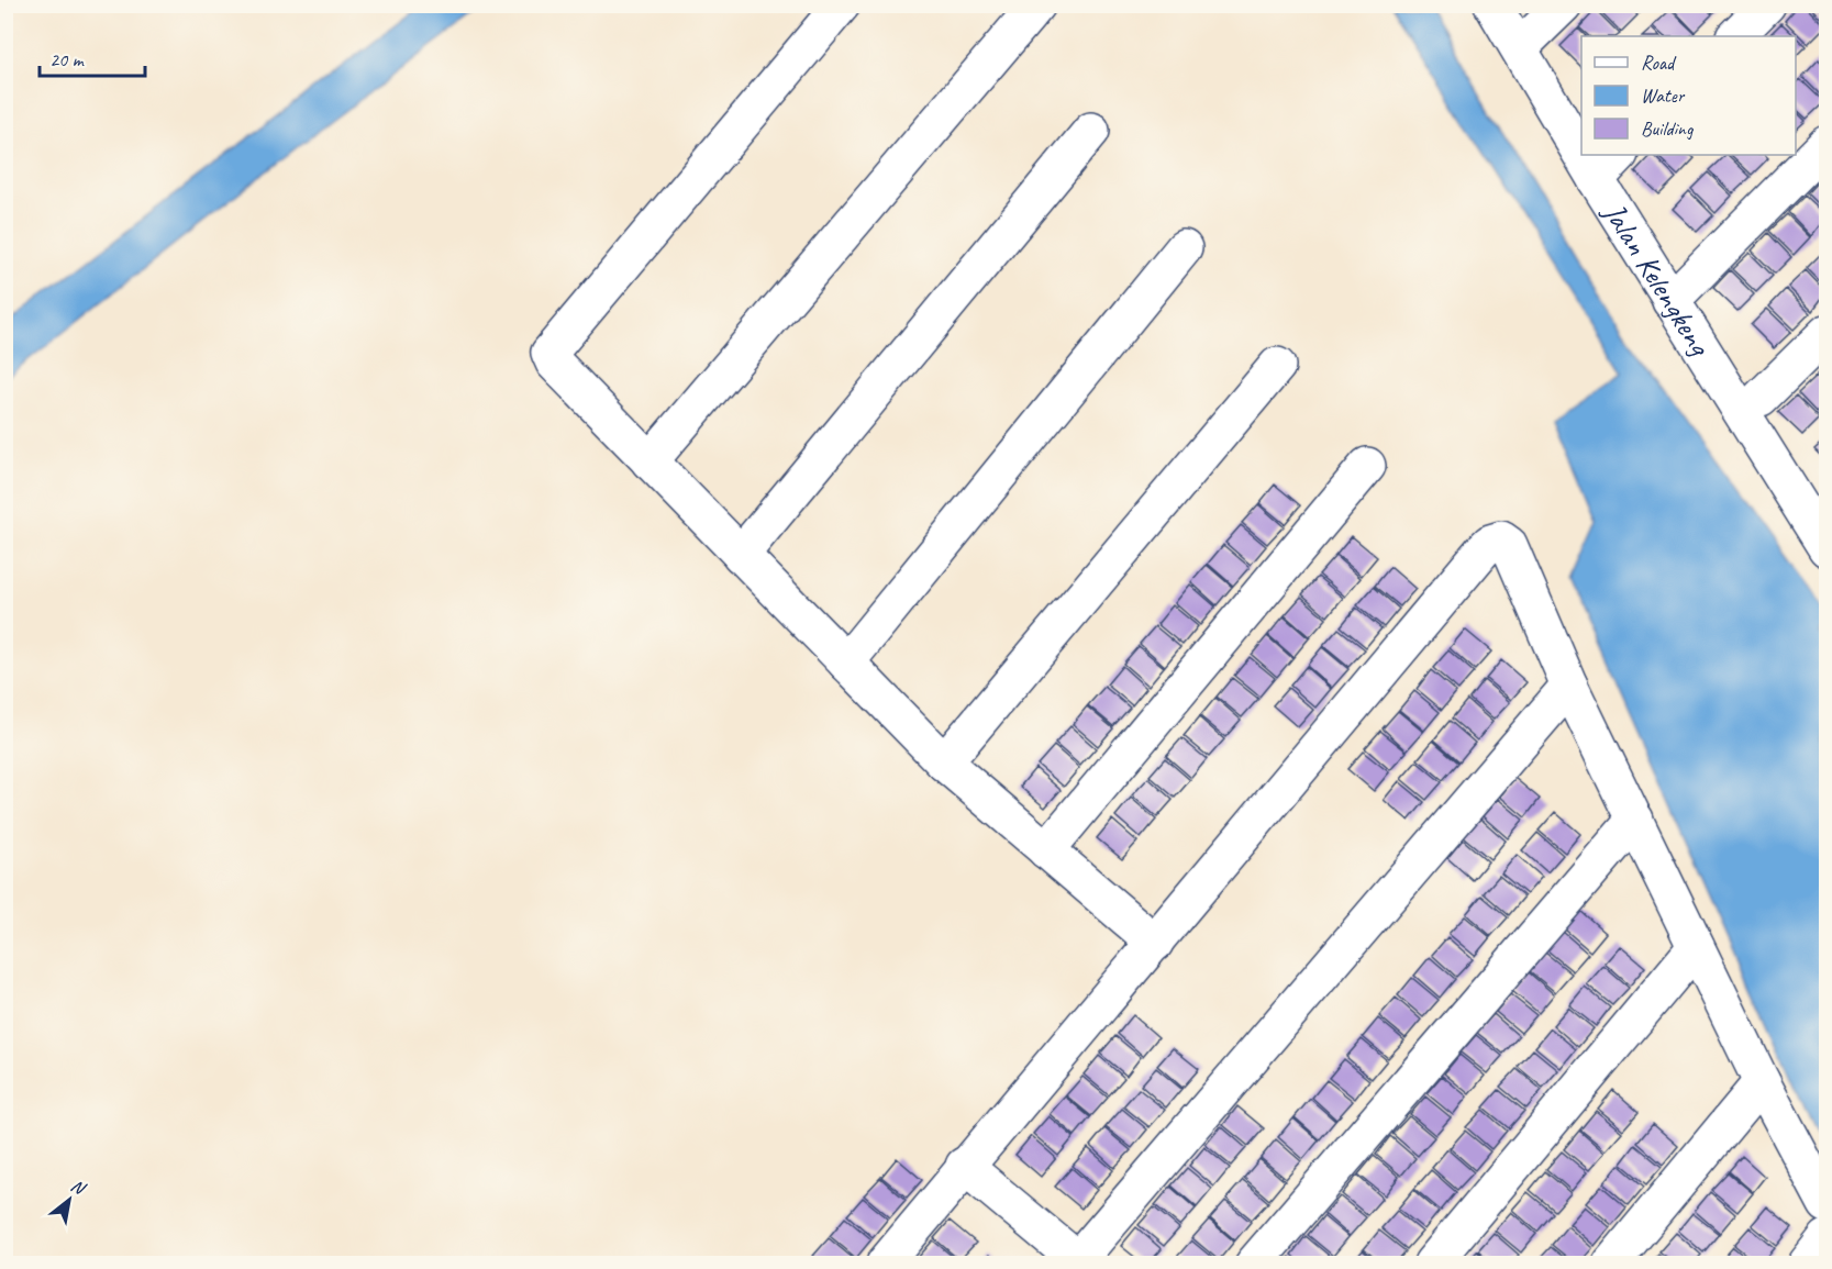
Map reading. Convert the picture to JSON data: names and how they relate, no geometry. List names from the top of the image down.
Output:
{
  "streets": {
    "street": ["Jalan Kelengkeng"]
  },
  "legend": ["Road", "Water", "Building"],
  "scale_bar": "20 m",
  "north": "top right"
}
